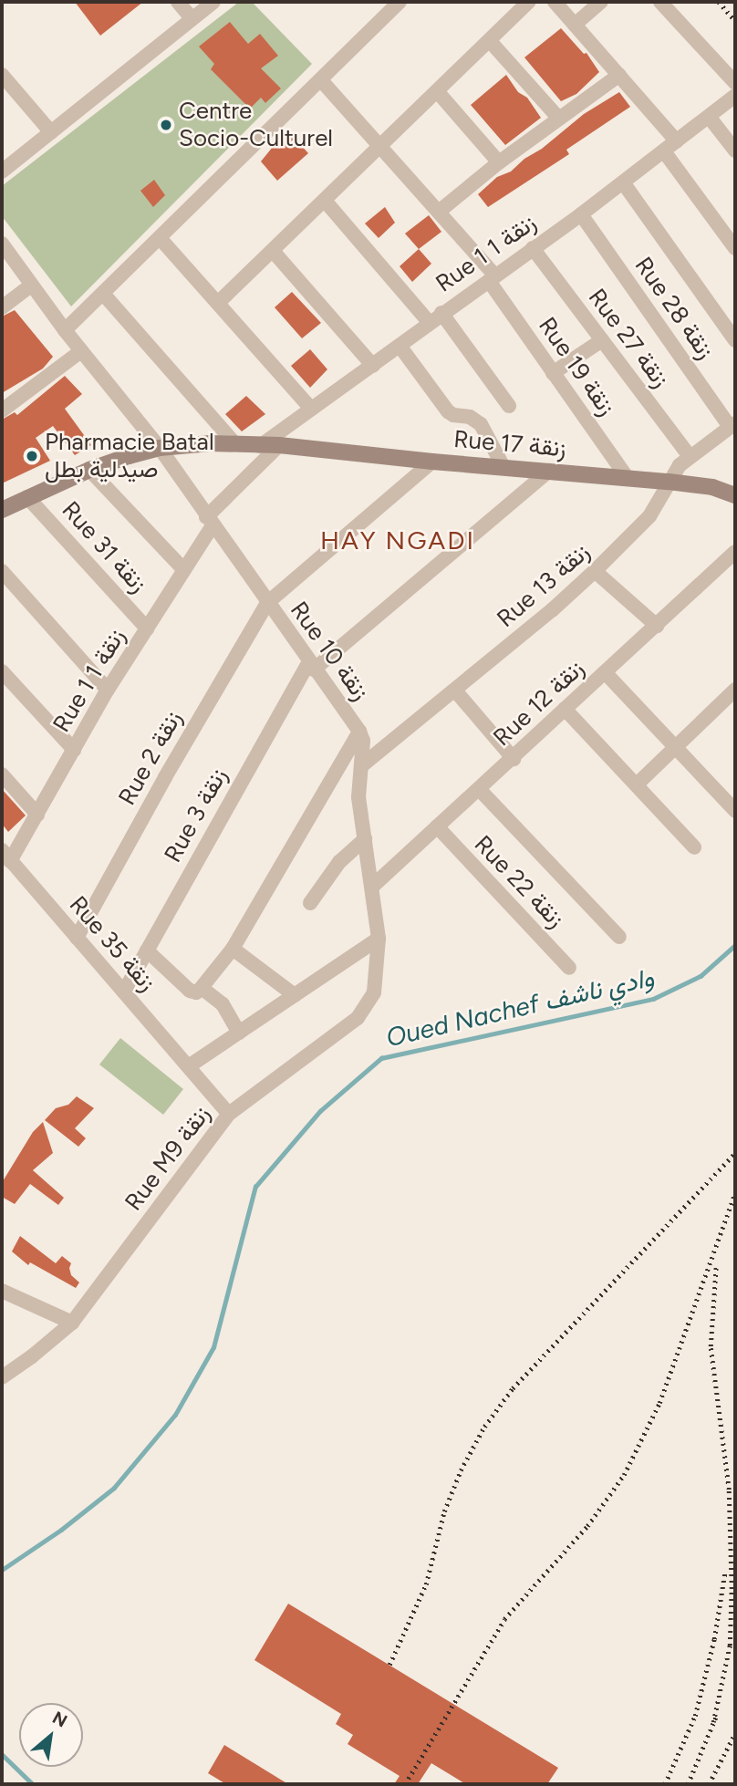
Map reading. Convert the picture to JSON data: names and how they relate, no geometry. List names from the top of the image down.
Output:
{
  "streets": {
    "street": [
      "Rue 1 زنقة 1",
      "Rue 28 زنقة",
      "Rue 27 زنقة",
      "Rue 19 زنقة",
      "Rue 17 زنقة",
      "Rue 31 زنقة",
      "Rue 13 زنقة",
      "Rue 10 زنقة",
      "Rue 12 زنقة",
      "Rue 2 زنقة",
      "Rue 3 زنقة",
      "Rue 22 زنقة",
      "Rue 35 زنقة",
      "Rue M9 زنقة"
    ]
  },
  "crossings": [
    ["Rue 1 زنقة 1", "Rue 28 زنقة"],
    ["Rue 1 زنقة 1", "Rue 27 زنقة"],
    ["Rue 1 زنقة 1", "Rue 19 زنقة"],
    ["Rue 1 زنقة 1", "Rue 17 زنقة"],
    ["Rue 1 زنقة 1", "Rue 31 زنقة"],
    ["Rue 1 زنقة 1", "Rue 10 زنقة"],
    ["Rue 1 زنقة 1", "Rue 35 زنقة"],
    ["Rue 28 زنقة", "Rue 13 زنقة"],
    ["Rue 27 زنقة", "Rue 13 زنقة"],
    ["Rue 19 زنقة", "Rue 17 زنقة"],
    ["Rue 17 زنقة", "Rue 31 زنقة"],
    ["Rue 17 زنقة", "Rue 13 زنقة"],
    ["Rue 17 زنقة", "Rue 10 زنقة"],
    ["Rue 17 زنقة", "Rue 2 زنقة"],
    ["Rue 13 زنقة", "Rue 10 زنقة"],
    ["Rue 10 زنقة", "Rue 12 زنقة"],
    ["Rue 10 زنقة", "Rue 2 زنقة"],
    ["Rue 10 زنقة", "Rue 3 زنقة"],
    ["Rue 10 زنقة", "Rue M9 زنقة"],
    ["Rue 12 زنقة", "Rue 22 زنقة"],
    ["Rue 2 زنقة", "Rue 35 زنقة"],
    ["Rue 3 زنقة", "Rue 35 زنقة"],
    ["Rue 35 زنقة", "Rue M9 زنقة"]
  ],
  "districts": ["HAY NGADI"],
  "water": ["Oued Nachef وادي ناشف"],
  "places": ["Centre Socio-Culturel", "Pharmacie Batal صيدلية بطل"],
  "north": "top right"
}
